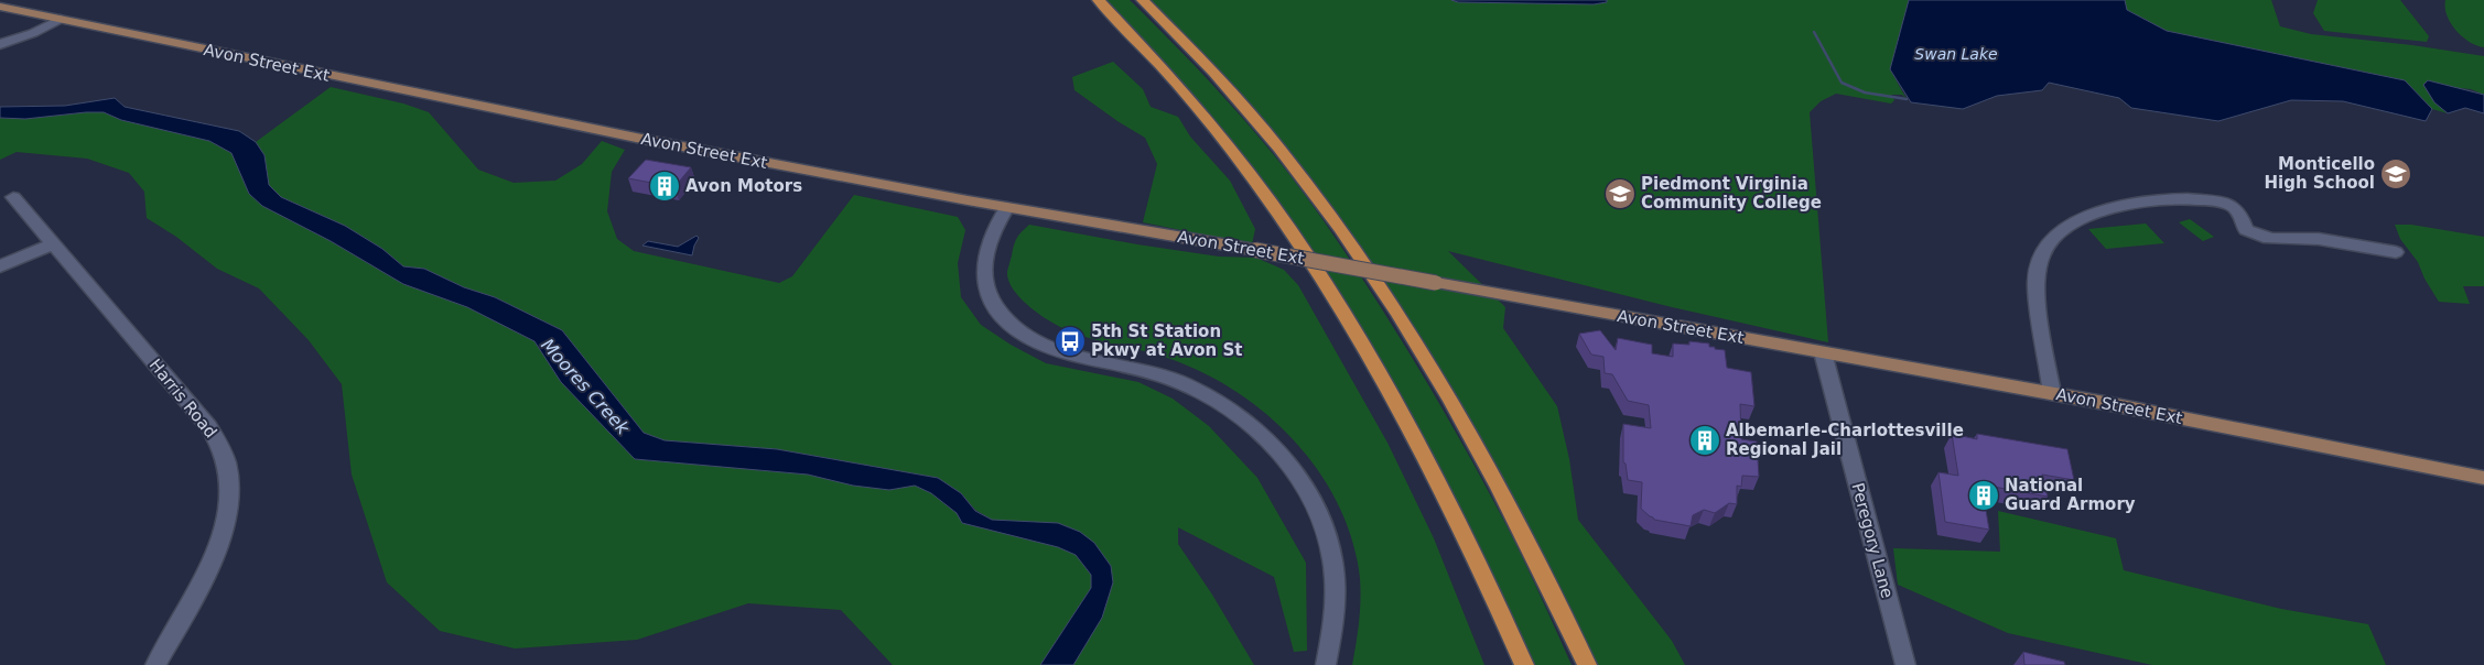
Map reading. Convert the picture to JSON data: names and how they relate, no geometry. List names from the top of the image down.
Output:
{
  "streets": {
    "main road": ["Avon Street Ext"],
    "street": ["Harris Road", "Peregory Lane"]
  },
  "crossings": [
    ["Avon Street Ext", "Peregory Lane"]
  ],
  "water": ["Swan Lake", "Moores Creek"],
  "places": {
    "school or university": ["Monticello High School", "Piedmont Virginia Community College"],
    "building": ["Avon Motors", "Albemarle-Charlottesville Regional Jail", "National Guard Armory"],
    "bus stop": ["5th St Station Pkwy at Avon St"]
  }
}
